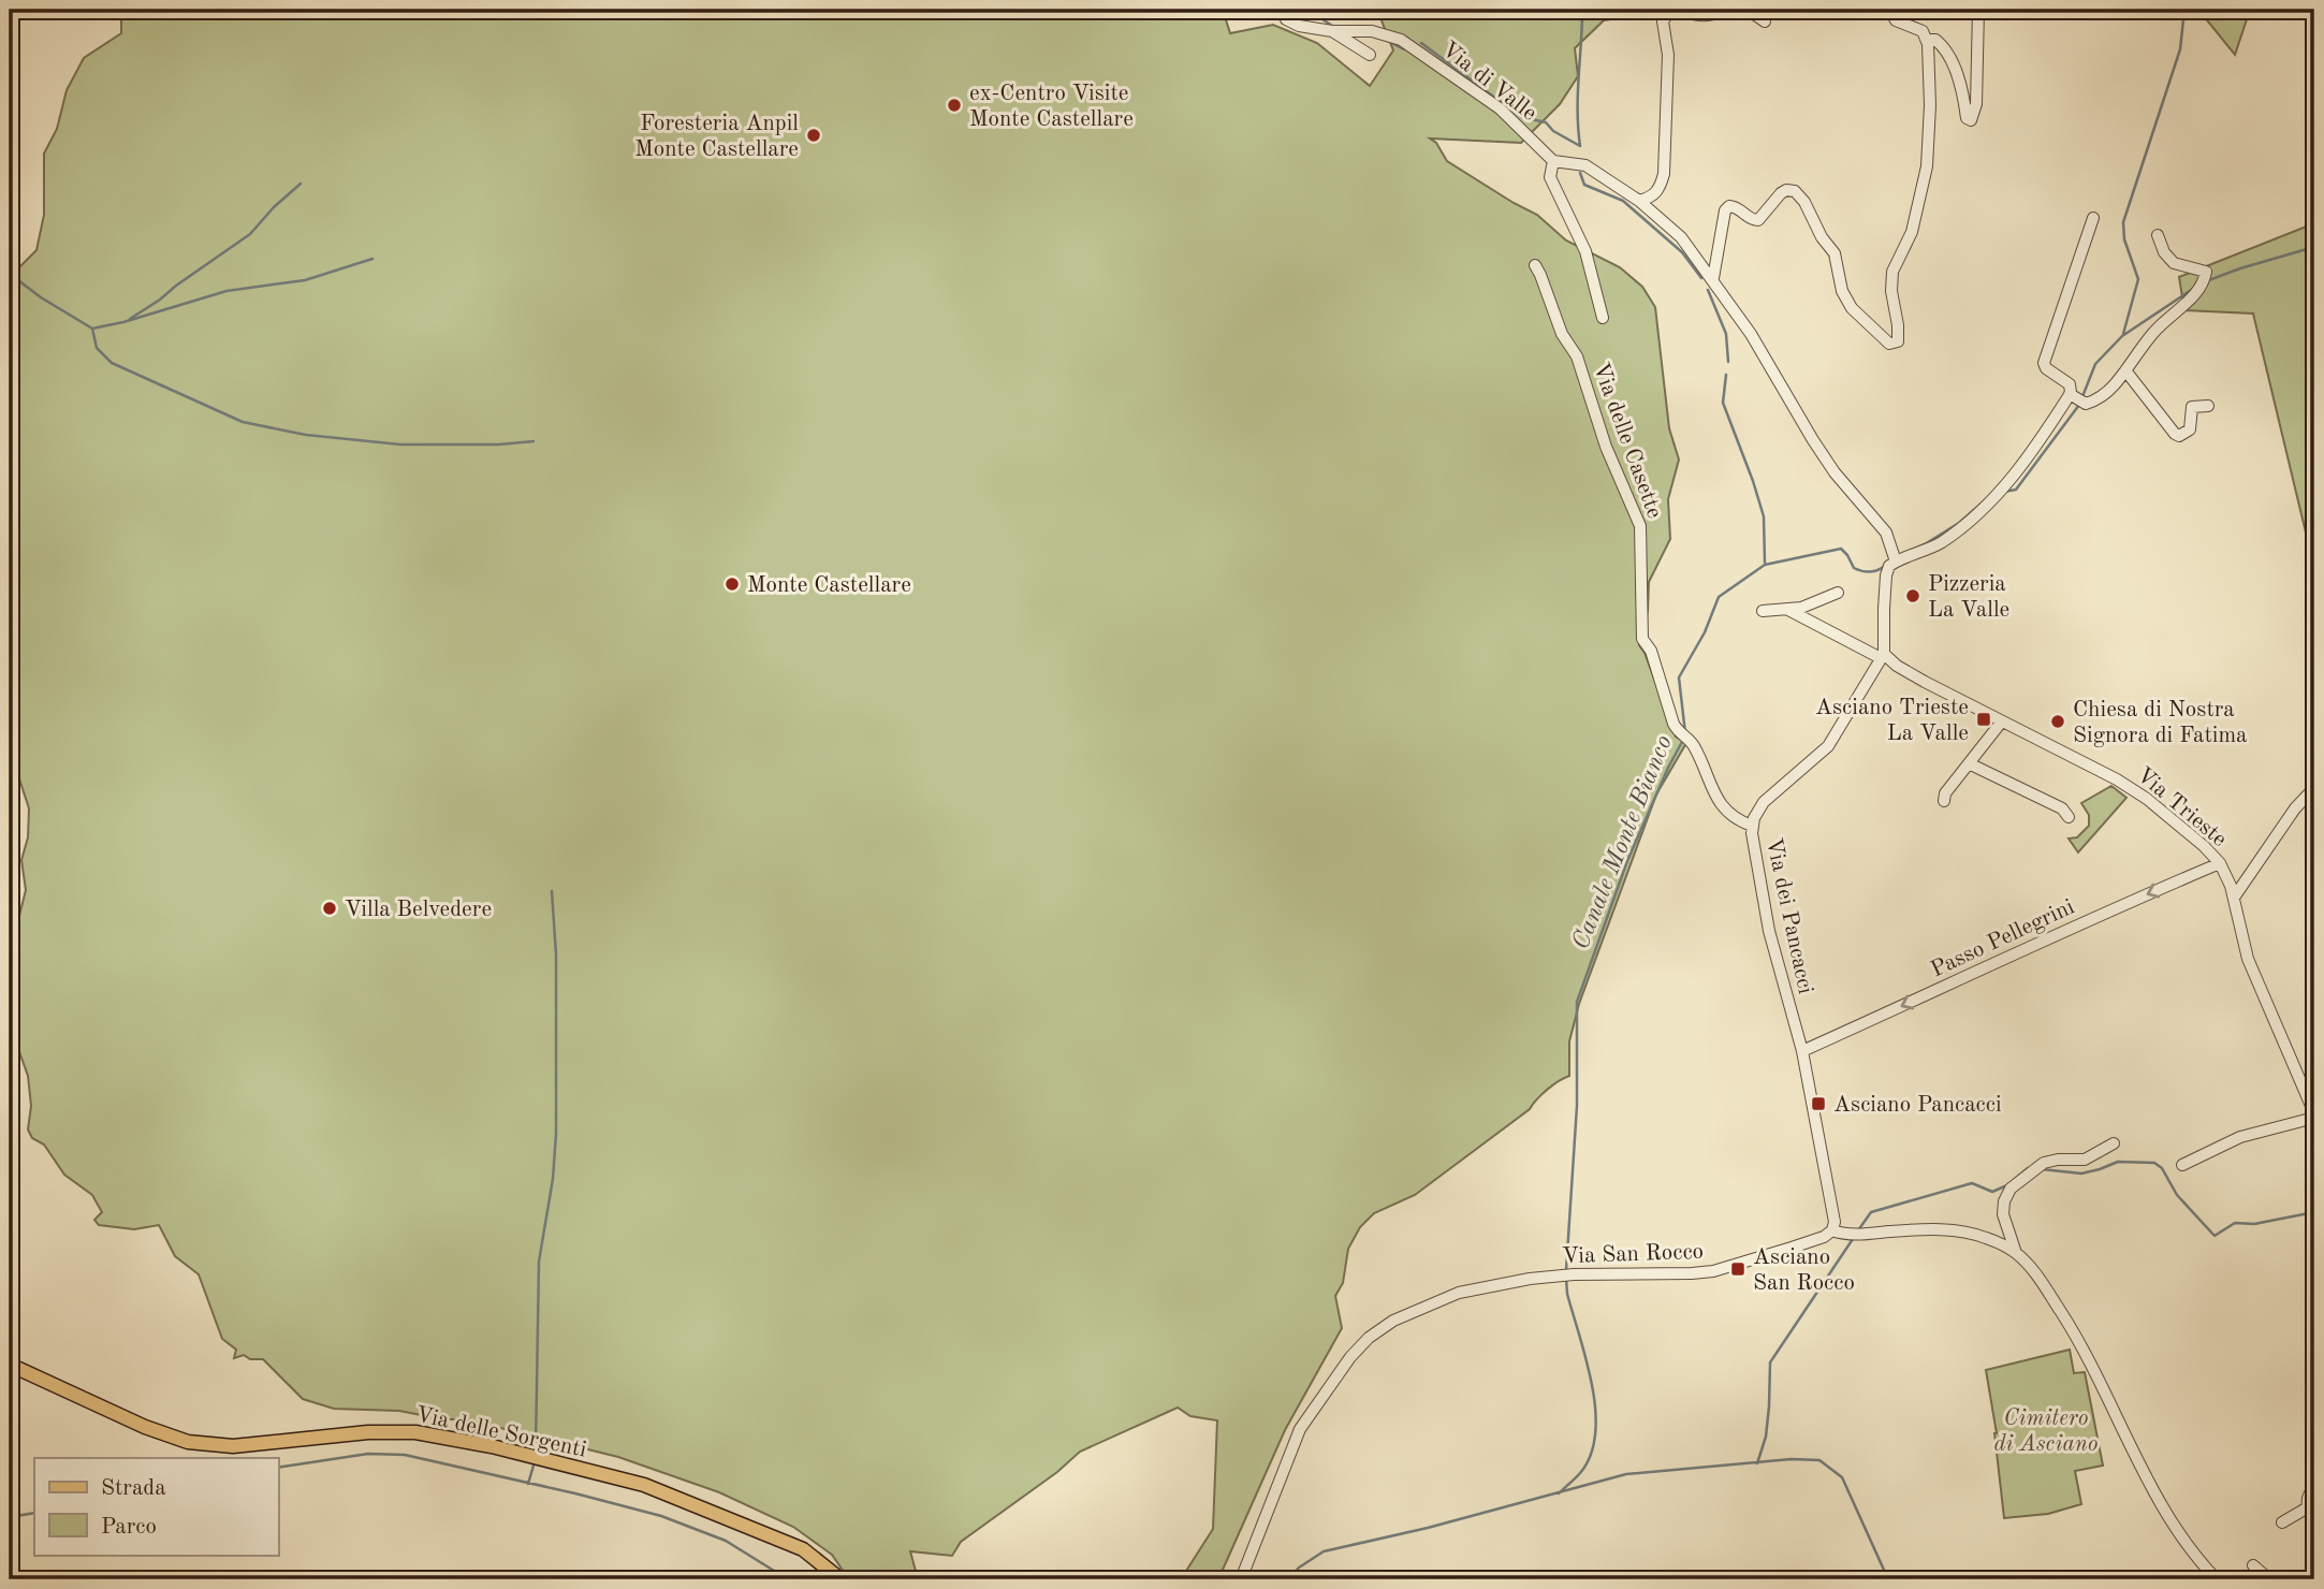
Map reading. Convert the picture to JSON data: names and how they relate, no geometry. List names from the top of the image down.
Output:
{
  "streets": {
    "main road": ["Via delle Sorgenti"],
    "street": [
      "Via di Valle",
      "Via delle Casette",
      "Via Trieste",
      "Via dei Pancacci",
      "Passo Pellegrini",
      "Via San Rocco"
    ]
  },
  "crossings": [
    ["Via delle Casette", "Via dei Pancacci"],
    ["Via Trieste", "Via dei Pancacci"],
    ["Via Trieste", "Passo Pellegrini"],
    ["Via dei Pancacci", "Passo Pellegrini"],
    ["Via dei Pancacci", "Via San Rocco"]
  ],
  "one_way": ["Passo Pellegrini"],
  "water": ["Canale Monte Bianco"],
  "parks": ["Cimitero di Asciano"],
  "places": {
    "other": [
      "ex-Centro Visite Monte Castellare",
      "Foresteria Anpil Monte Castellare",
      "Monte Castellare",
      "Pizzeria La Valle",
      "Chiesa di Nostra Signora di Fatima",
      "Villa Belvedere"
    ],
    "transit": ["Asciano Trieste La Valle", "Asciano Pancacci", "Asciano San Rocco"]
  },
  "legend": ["Strada", "Parco"]
}
